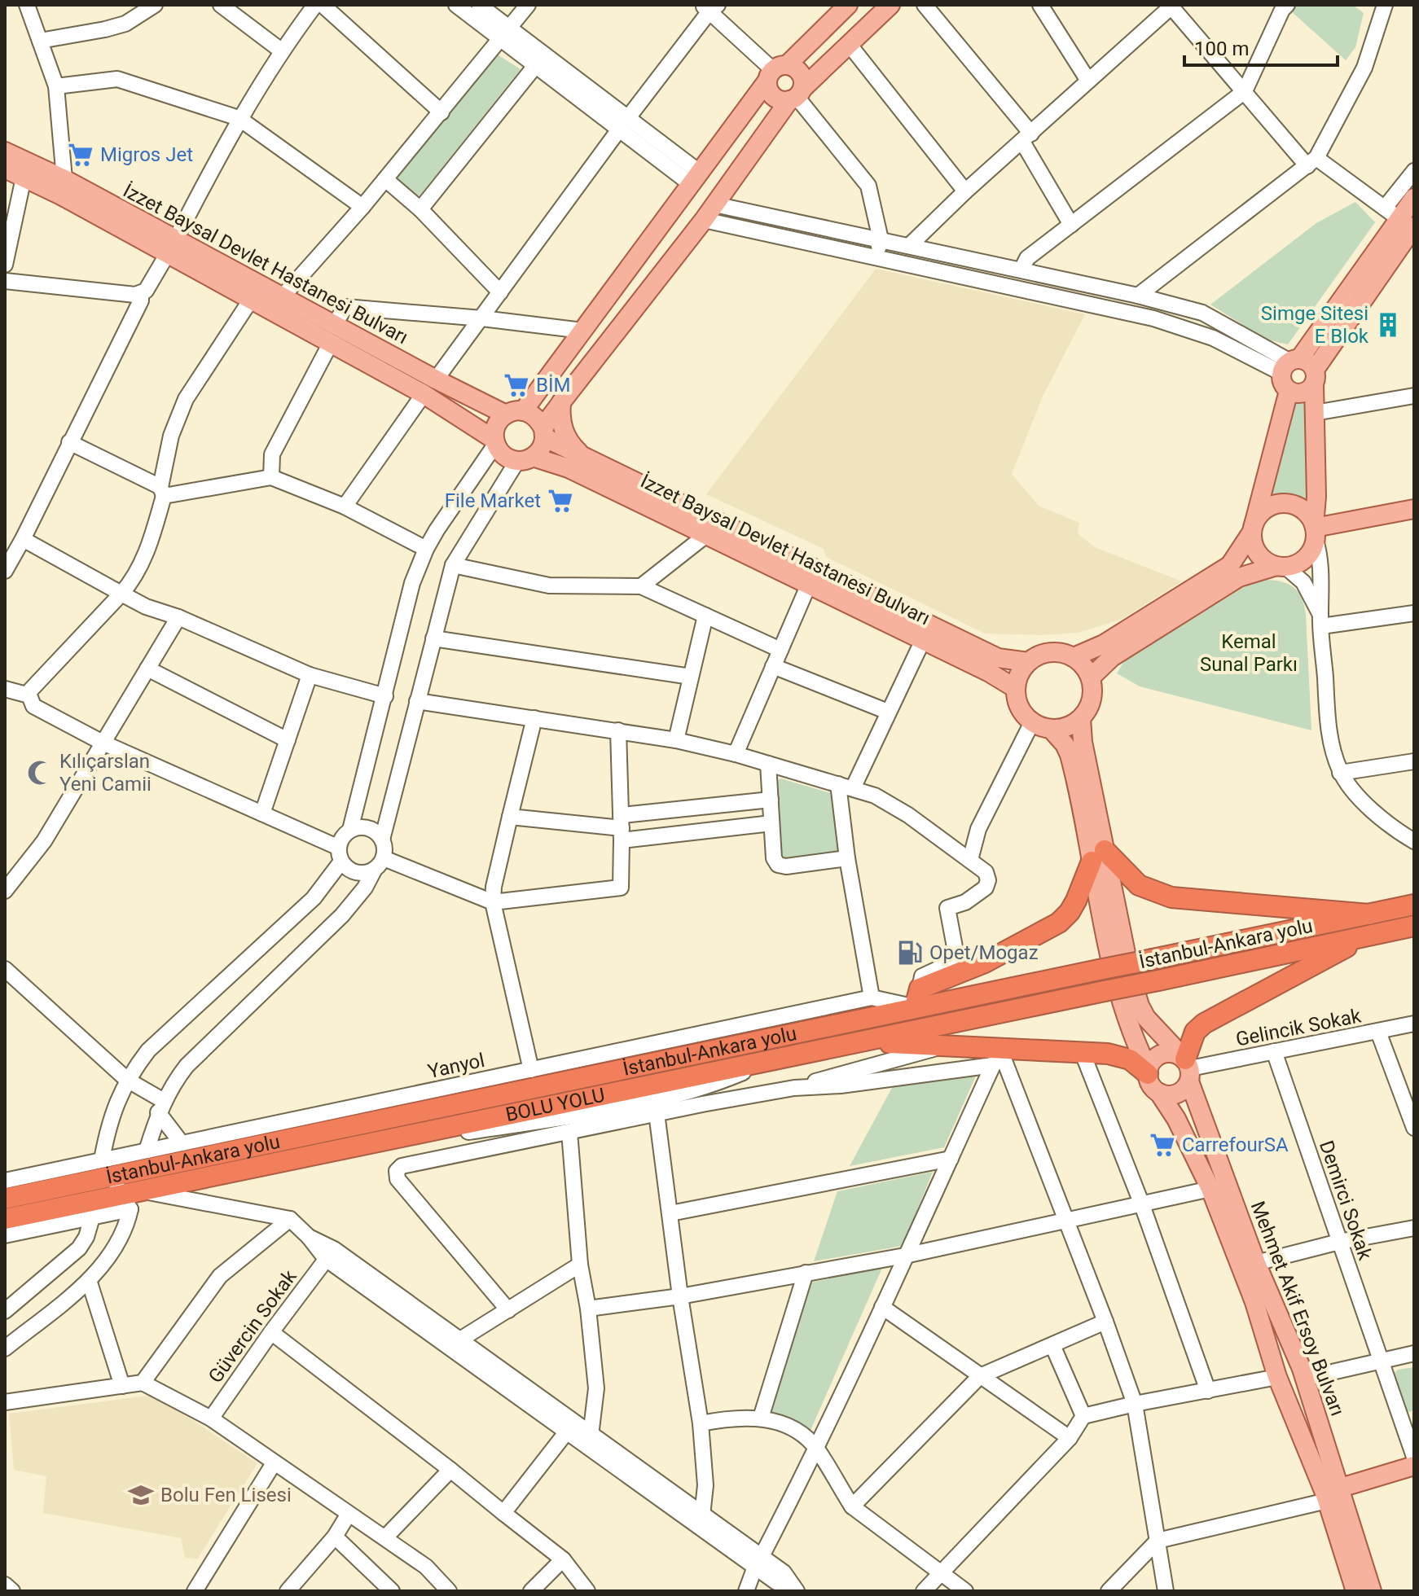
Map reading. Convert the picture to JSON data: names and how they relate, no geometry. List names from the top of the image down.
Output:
{
  "streets": {
    "highway": ["İstanbul-Ankara yolu", "BOLU YOLU"],
    "main road": ["İzzet Baysal Devlet Hastanesi Bulvarı", "Mehmet Akif Ersoy Bulvarı"],
    "street": [
      "Gelincik Sokak",
      "Yanyol",
      "Demirci Sokak",
      "Güvercin Sokak"
    ]
  },
  "crossings": [
    ["İstanbul-Ankara yolu", "Yanyol"],
    ["İstanbul-Ankara yolu", "BOLU YOLU"],
    ["Gelincik Sokak", "Demirci Sokak"],
    ["Gelincik Sokak", "Mehmet Akif Ersoy Bulvarı"]
  ],
  "parks": ["Kemal Sunal Parkı"],
  "places": {
    "supermarket": [
      "Migros Jet",
      "BİM",
      "File Market",
      "CarrefourSA"
    ],
    "building": ["Simge Sitesi E Blok"],
    "mosque": ["Kılıçarslan Yeni Camii"],
    "fuel station": ["Opet/Mogaz"],
    "school or university": ["Bolu Fen Lisesi"]
  },
  "scale_bar": "100 m"
}
